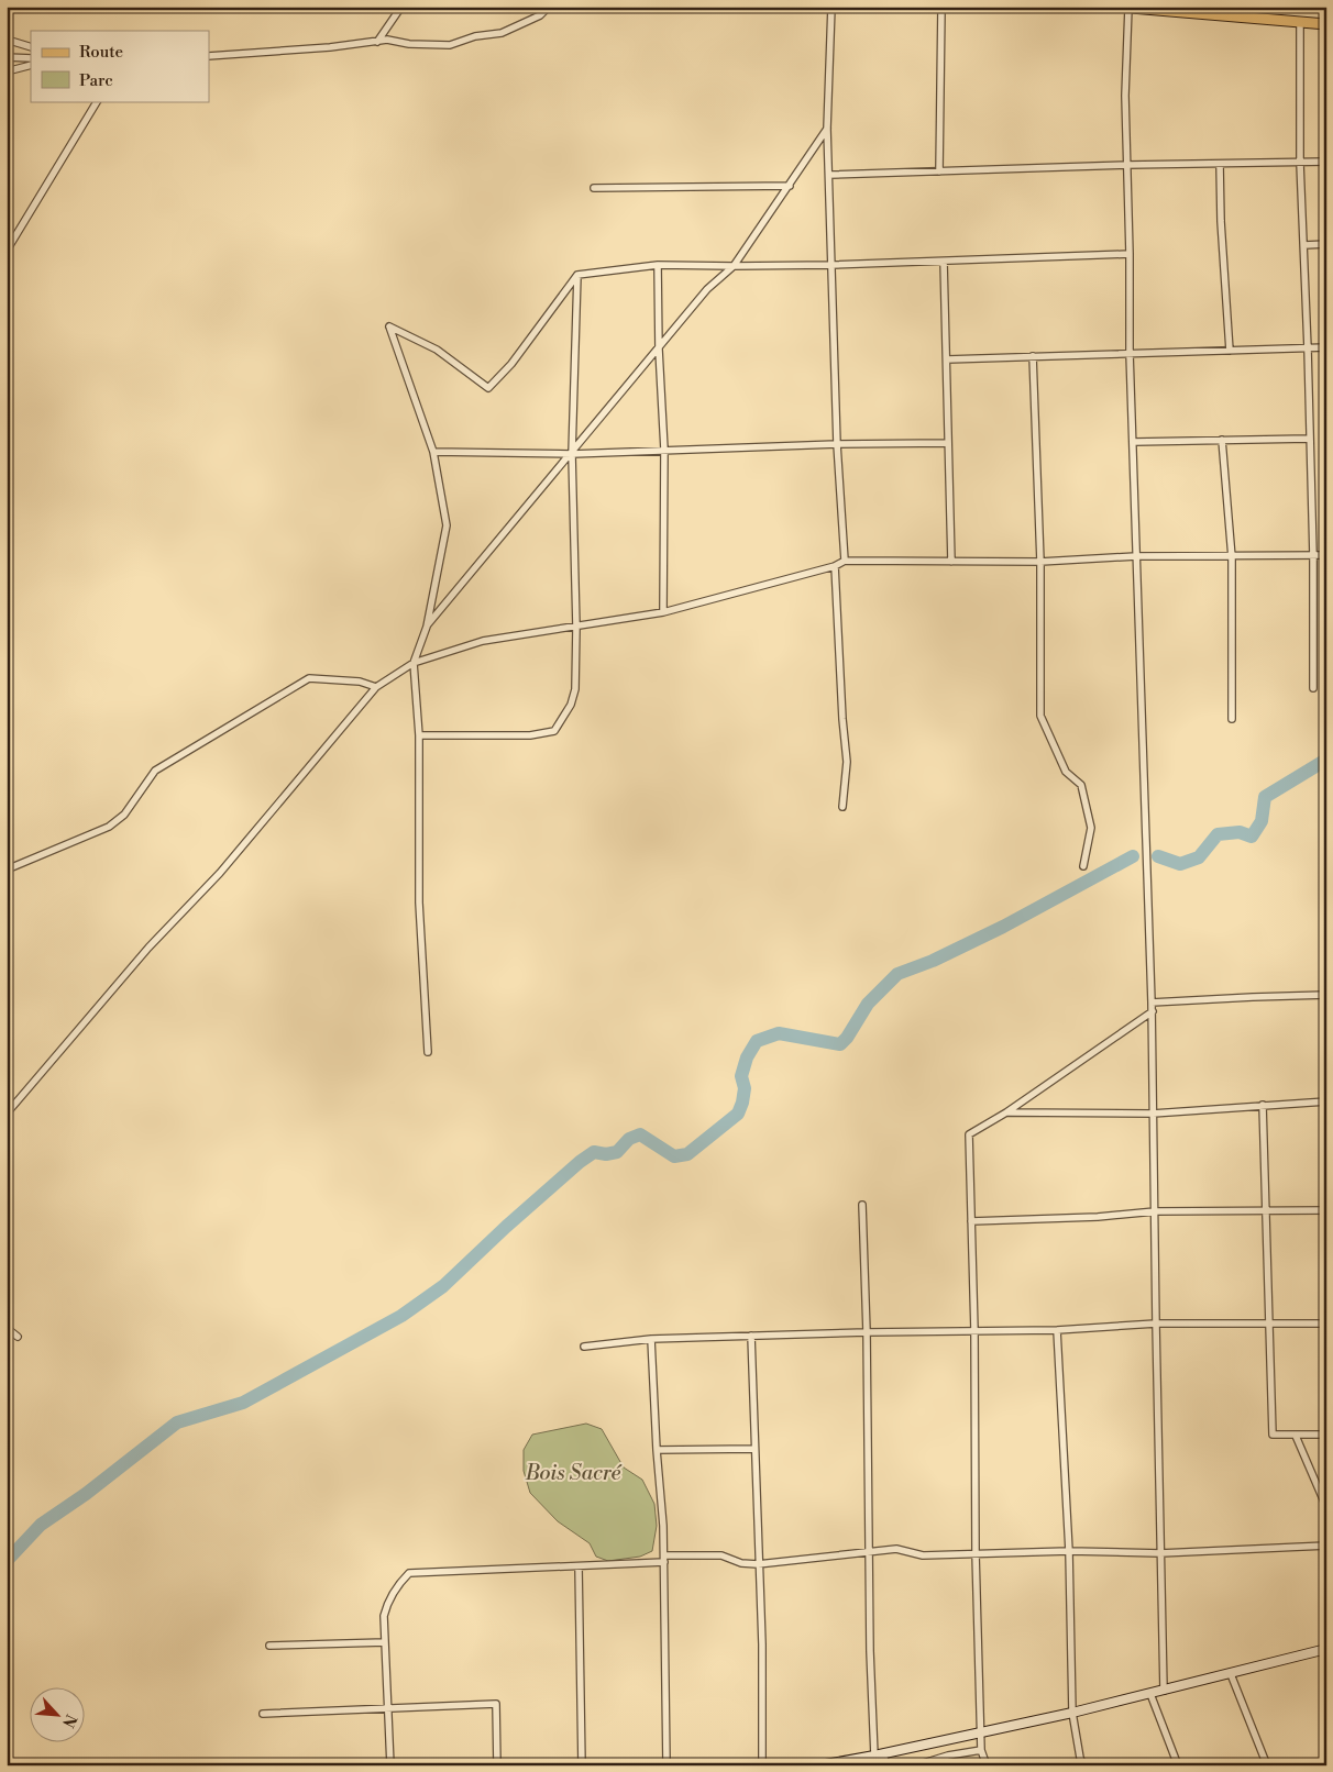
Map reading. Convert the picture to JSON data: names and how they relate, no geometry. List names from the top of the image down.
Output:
{
  "parks": ["Bois Sacré"],
  "legend": ["Route", "Parc"],
  "north": "bottom right"
}
